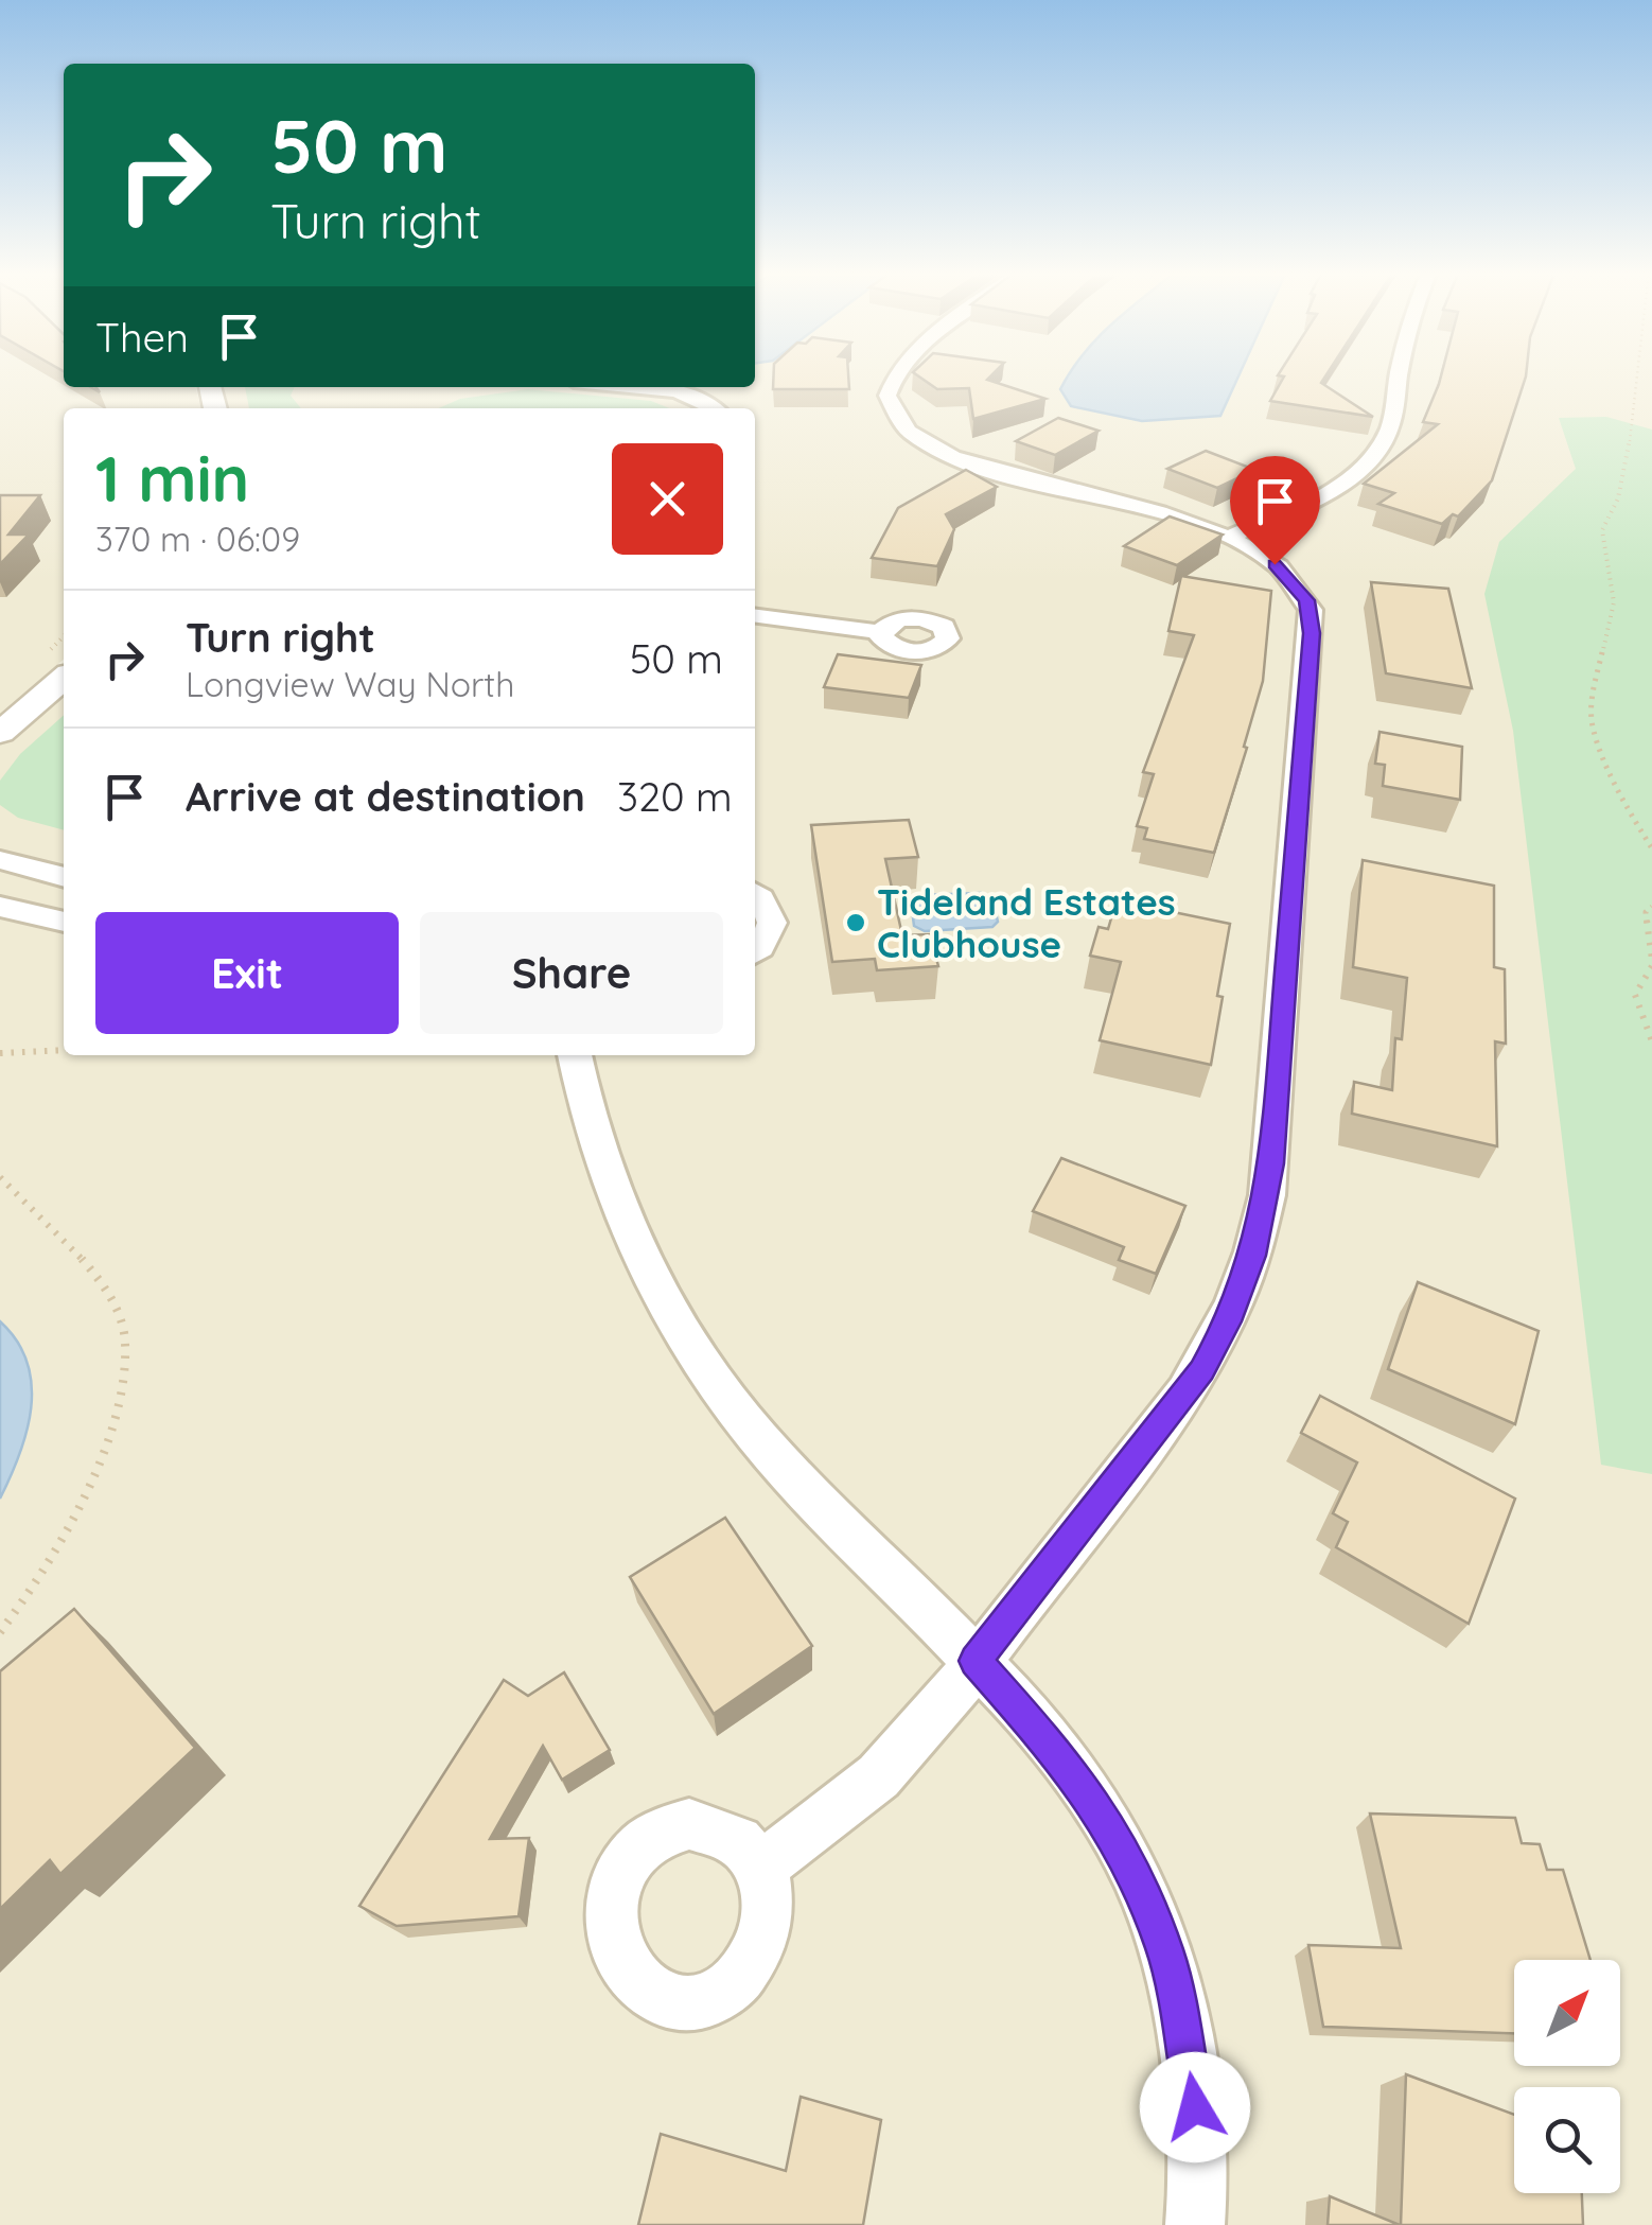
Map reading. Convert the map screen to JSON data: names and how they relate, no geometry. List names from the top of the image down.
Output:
{
  "places": ["Tideland Estates Clubhouse"],
  "north": "top right",
  "page": {
    "turn": ["50 m", "Turn right"],
    "then": "Then",
    "heading": ["1 min", "370 m · 06:09"],
    "list": [
      {
        "name": "Turn right",
        "note": "Longview Way North",
        "value": "50 m"
      },
      {
        "name": "Arrive at destination",
        "value": "320 m"
      }
    ],
    "buttons": ["Exit", "Share"]
  }
}
